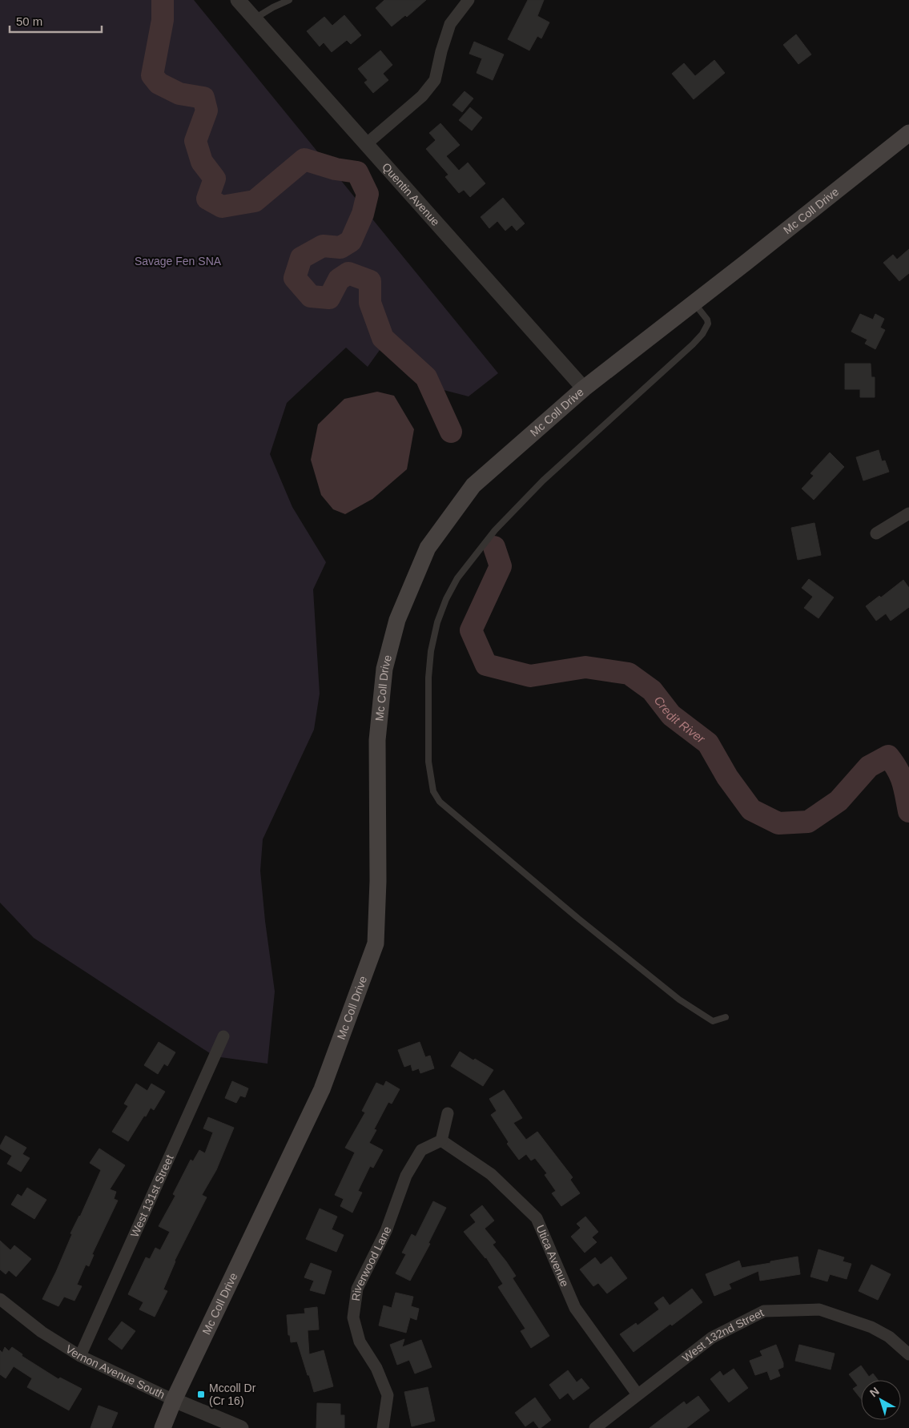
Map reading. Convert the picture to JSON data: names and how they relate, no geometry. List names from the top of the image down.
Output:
{
  "streets": {
    "main road": ["Mc Coll Drive"],
    "street": [
      "Quentin Avenue",
      "West 131st Street",
      "Utica Avenue",
      "Riverwood Lane",
      "West 132nd Street",
      "Vernon Avenue South"
    ]
  },
  "crossings": [
    ["Quentin Avenue", "Mc Coll Drive"],
    ["Mc Coll Drive", "Vernon Avenue South"],
    ["West 131st Street", "Vernon Avenue South"],
    ["Utica Avenue", "Riverwood Lane"],
    ["Utica Avenue", "West 132nd Street"]
  ],
  "water": ["Credit River"],
  "parks": ["Savage Fen SNA"],
  "places": {
    "transit": ["Mccoll Dr (Cr 16)"]
  },
  "scale_bar": "50 m",
  "north": "top left"
}
